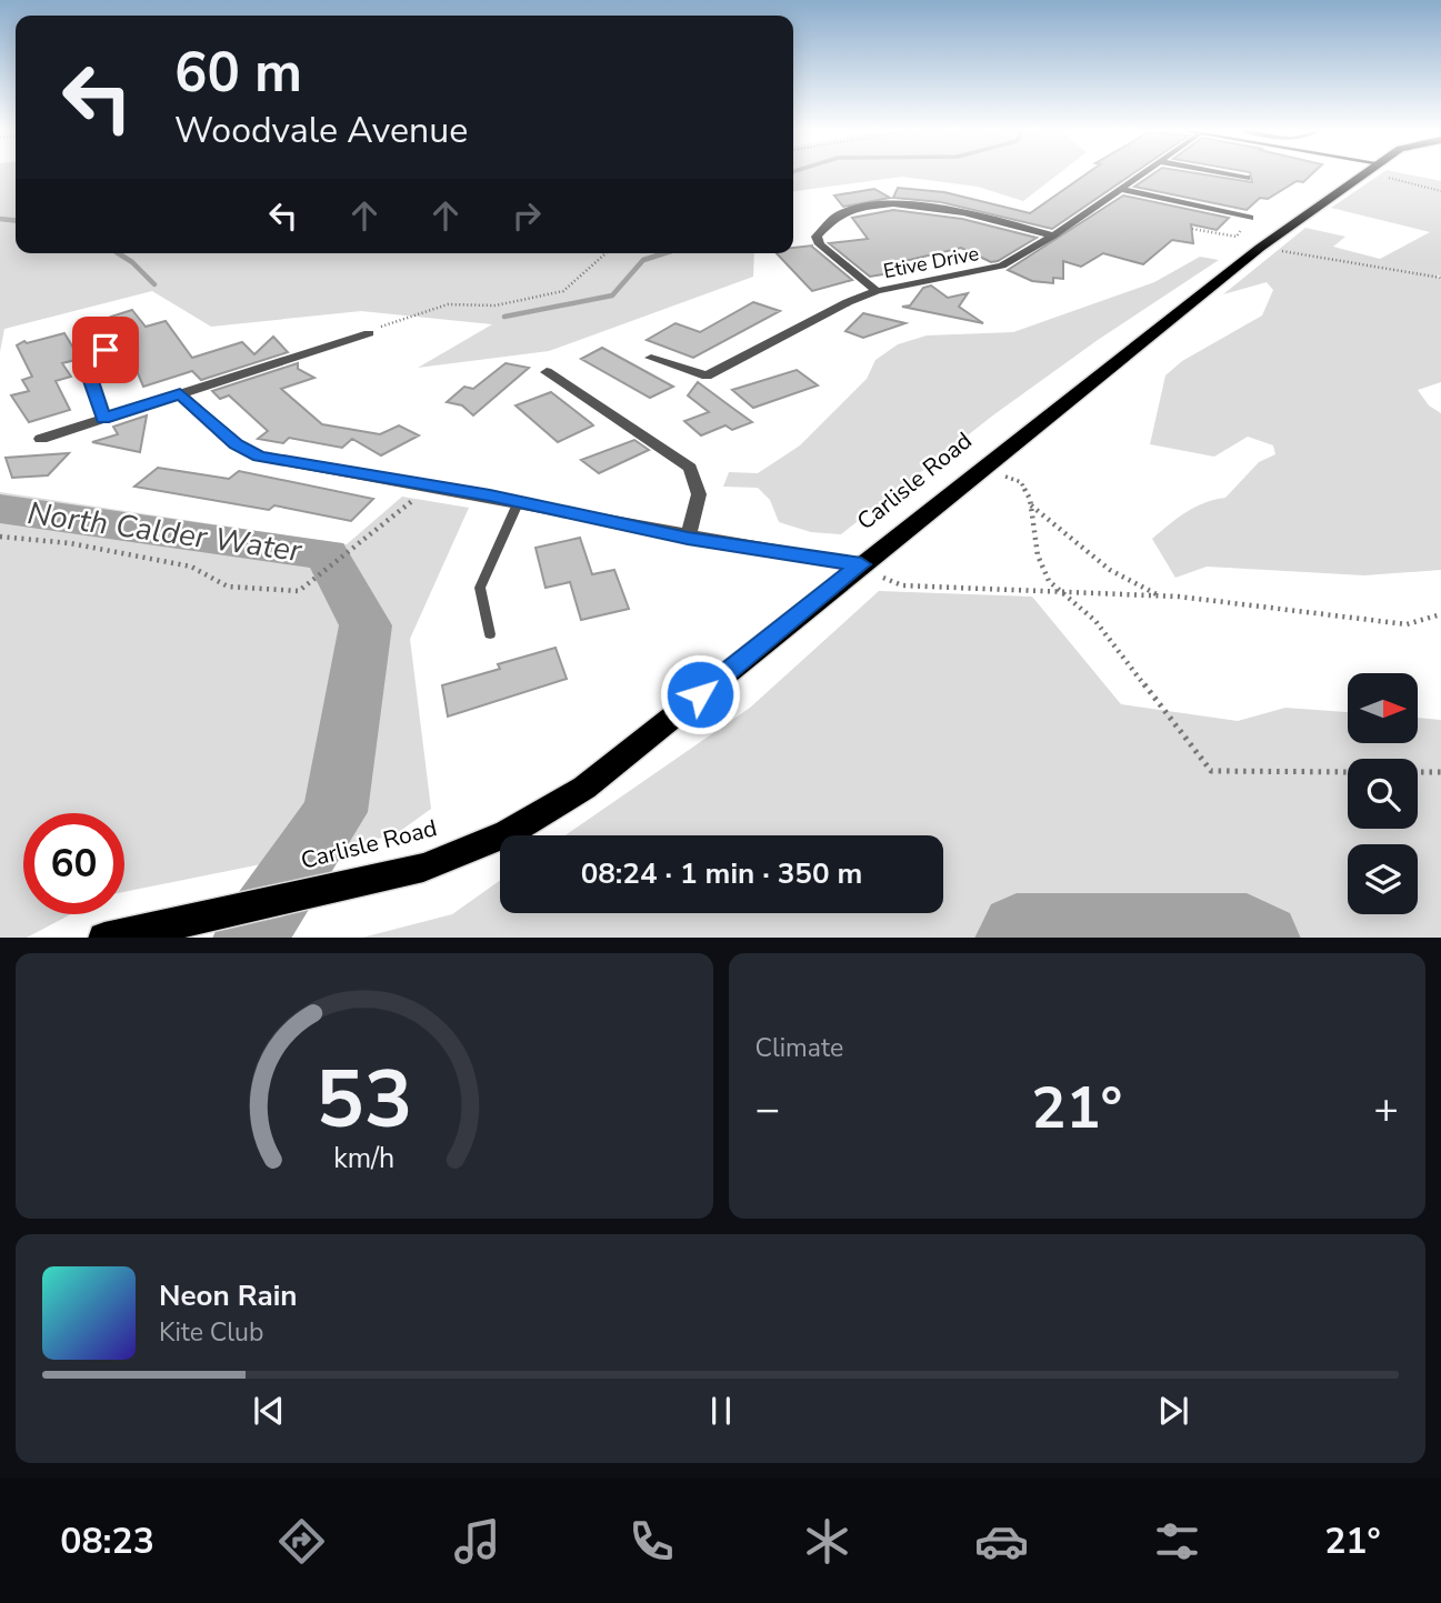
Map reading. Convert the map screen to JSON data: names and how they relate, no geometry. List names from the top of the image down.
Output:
{
  "streets": {
    "main road": ["Carlisle Road"],
    "street": ["Etive Drive"]
  },
  "water": ["North Calder Water"],
  "north": "right",
  "page": {
    "turn": ["60 m", "Woodvale Avenue"],
    "limit": "60",
    "trip": "08:24 · 1 min · 350 m",
    "tile": "Climate",
    "heat": ["−", "21°", "+"],
    "song": ["Neon Rain", "Kite Club"],
    "tabs": ["08:23", "21°"],
    "gauge": ["53", "km/h"]
  }
}
